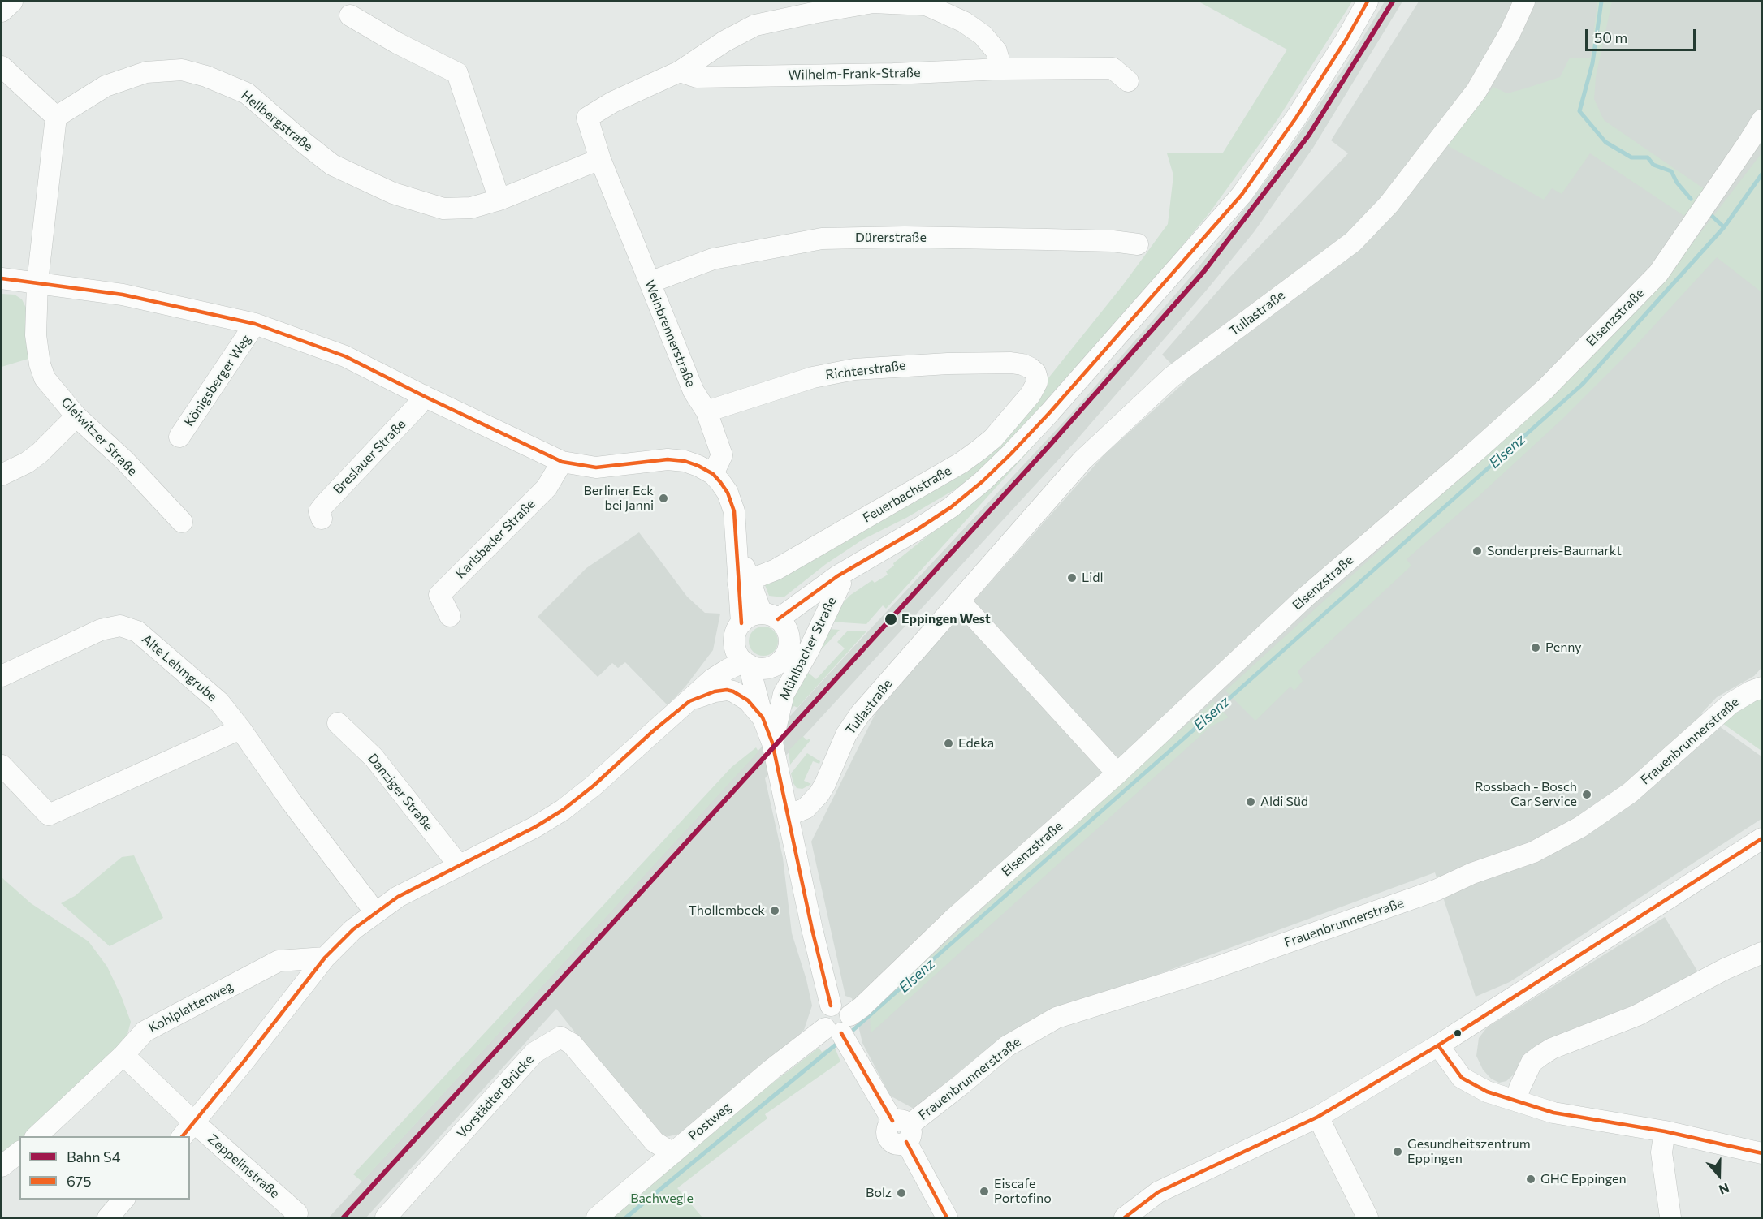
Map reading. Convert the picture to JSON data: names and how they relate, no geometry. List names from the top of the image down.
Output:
{
  "streets": {
    "street": [
      "Wilhelm-Frank-Straße",
      "Hellbergstraße",
      "Dürerstraße",
      "Tullastraße",
      "Elsenzstraße",
      "Weinbrennerstraße",
      "Richterstraße",
      "Königsberger Weg",
      "Gleiwitzer Straße",
      "Breslauer Straße",
      "Feuerbachstraße",
      "Karlsbader Straße",
      "Mühlbacher Straße",
      "Alte Lehmgrube",
      "Frauenbrunnerstraße",
      "Danziger Straße",
      "Kohlplattenweg",
      "Vorstädter Brücke",
      "Postweg",
      "Zeppelinstraße"
    ]
  },
  "crossings": [
    ["Wilhelm-Frank-Straße", "Weinbrennerstraße"],
    ["Hellbergstraße", "Weinbrennerstraße"],
    ["Dürerstraße", "Weinbrennerstraße"],
    ["Tullastraße", "Mühlbacher Straße"],
    ["Elsenzstraße", "Mühlbacher Straße"],
    ["Elsenzstraße", "Postweg"],
    ["Weinbrennerstraße", "Richterstraße"],
    ["Richterstraße", "Feuerbachstraße"],
    ["Mühlbacher Straße", "Postweg"],
    ["Kohlplattenweg", "Zeppelinstraße"],
    ["Vorstädter Brücke", "Postweg"]
  ],
  "water": ["Elsenz"],
  "parks": ["Bachwegle"],
  "places": [
    "Berliner Eck bei Janni",
    "Sonderpreis-Baumarkt",
    "Lidl",
    "Eppingen West",
    "Penny",
    "Edeka",
    "Rossbach - Bosch Car Service",
    "Aldi Süd",
    "Thollembeek",
    "Gesundheitszentrum Eppingen",
    "GHC Eppingen",
    "Eiscafe Portofino",
    "Bolz"
  ],
  "lines": ["rail line S4", "transit line 675"],
  "legend": ["Bahn S4", "675"],
  "scale_bar": "50 m",
  "north": "bottom"
}
